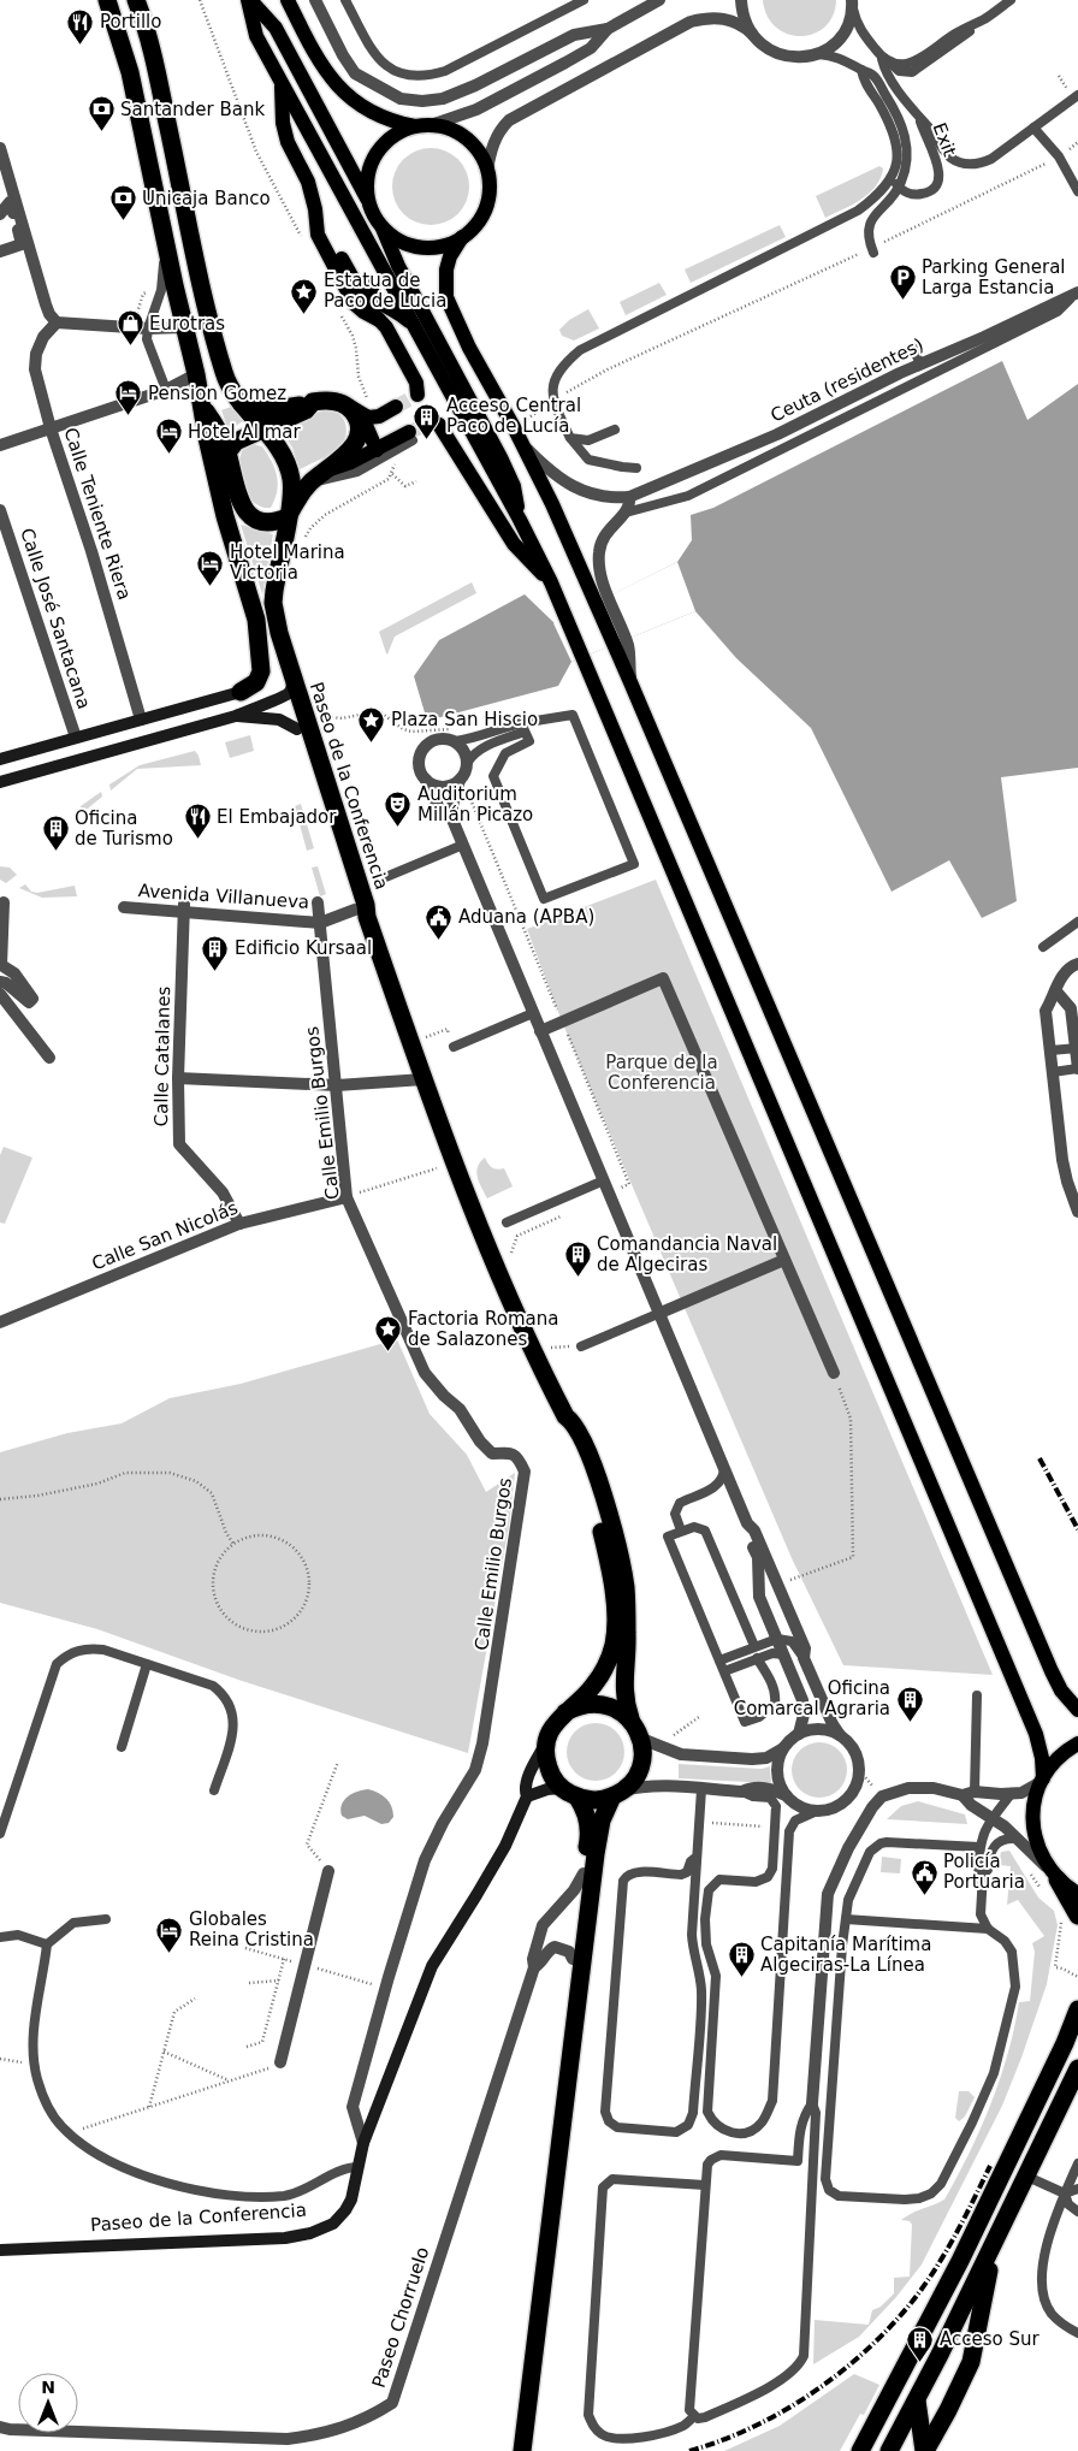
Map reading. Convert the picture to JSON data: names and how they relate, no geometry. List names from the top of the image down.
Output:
{
  "streets": {
    "highway": ["Paseo de la Conferencia"],
    "street": [
      "Ceuta (residentes)",
      "Calle Teniente Riera",
      "Calle José Santacana",
      "Avenida Villanueva",
      "Calle Catalanes",
      "Calle Emilio Burgos",
      "Calle San Nicolás",
      "Paseo Chorruelo"
    ],
    "lane": ["Exit"]
  },
  "crossings": [
    ["Paseo de la Conferencia", "Avenida Villanueva"],
    ["Paseo de la Conferencia", "Calle Emilio Burgos"],
    ["Avenida Villanueva", "Calle Catalanes"],
    ["Avenida Villanueva", "Calle Emilio Burgos"],
    ["Calle Catalanes", "Calle San Nicolás"],
    ["Calle Emilio Burgos", "Calle San Nicolás"]
  ],
  "parks": ["Parque de la Conferencia"],
  "places": {
    "restaurant": ["Portillo", "El Embajador"],
    "bank": ["Santander Bank", "Unicaja Banco"],
    "parking": ["Parking General Larga Estancia"],
    "place": ["Estatua de Paco de Lucia", "Plaza San Hiscio", "Factoria Romana de Salazones"],
    "shop": ["Eurotras"],
    "hotel": [
      "Pension Gomez",
      "Hotel Al mar",
      "Hotel Marina Victoria",
      "Globales Reina Cristina"
    ],
    "building": [
      "Acceso Central Paco de Lucía",
      "Oficina de Turismo",
      "Edificio Kursaal",
      "Comandancia Naval de Algeciras",
      "Oficina Comarcal Agraria",
      "Capitanía Marítima Algeciras-La Línea",
      "Acceso Sur"
    ],
    "theatre": ["Auditorium Millán Picazo"],
    "public building": ["Aduana (APBA)", "Policía Portuaria"]
  },
  "north": "top"
}
